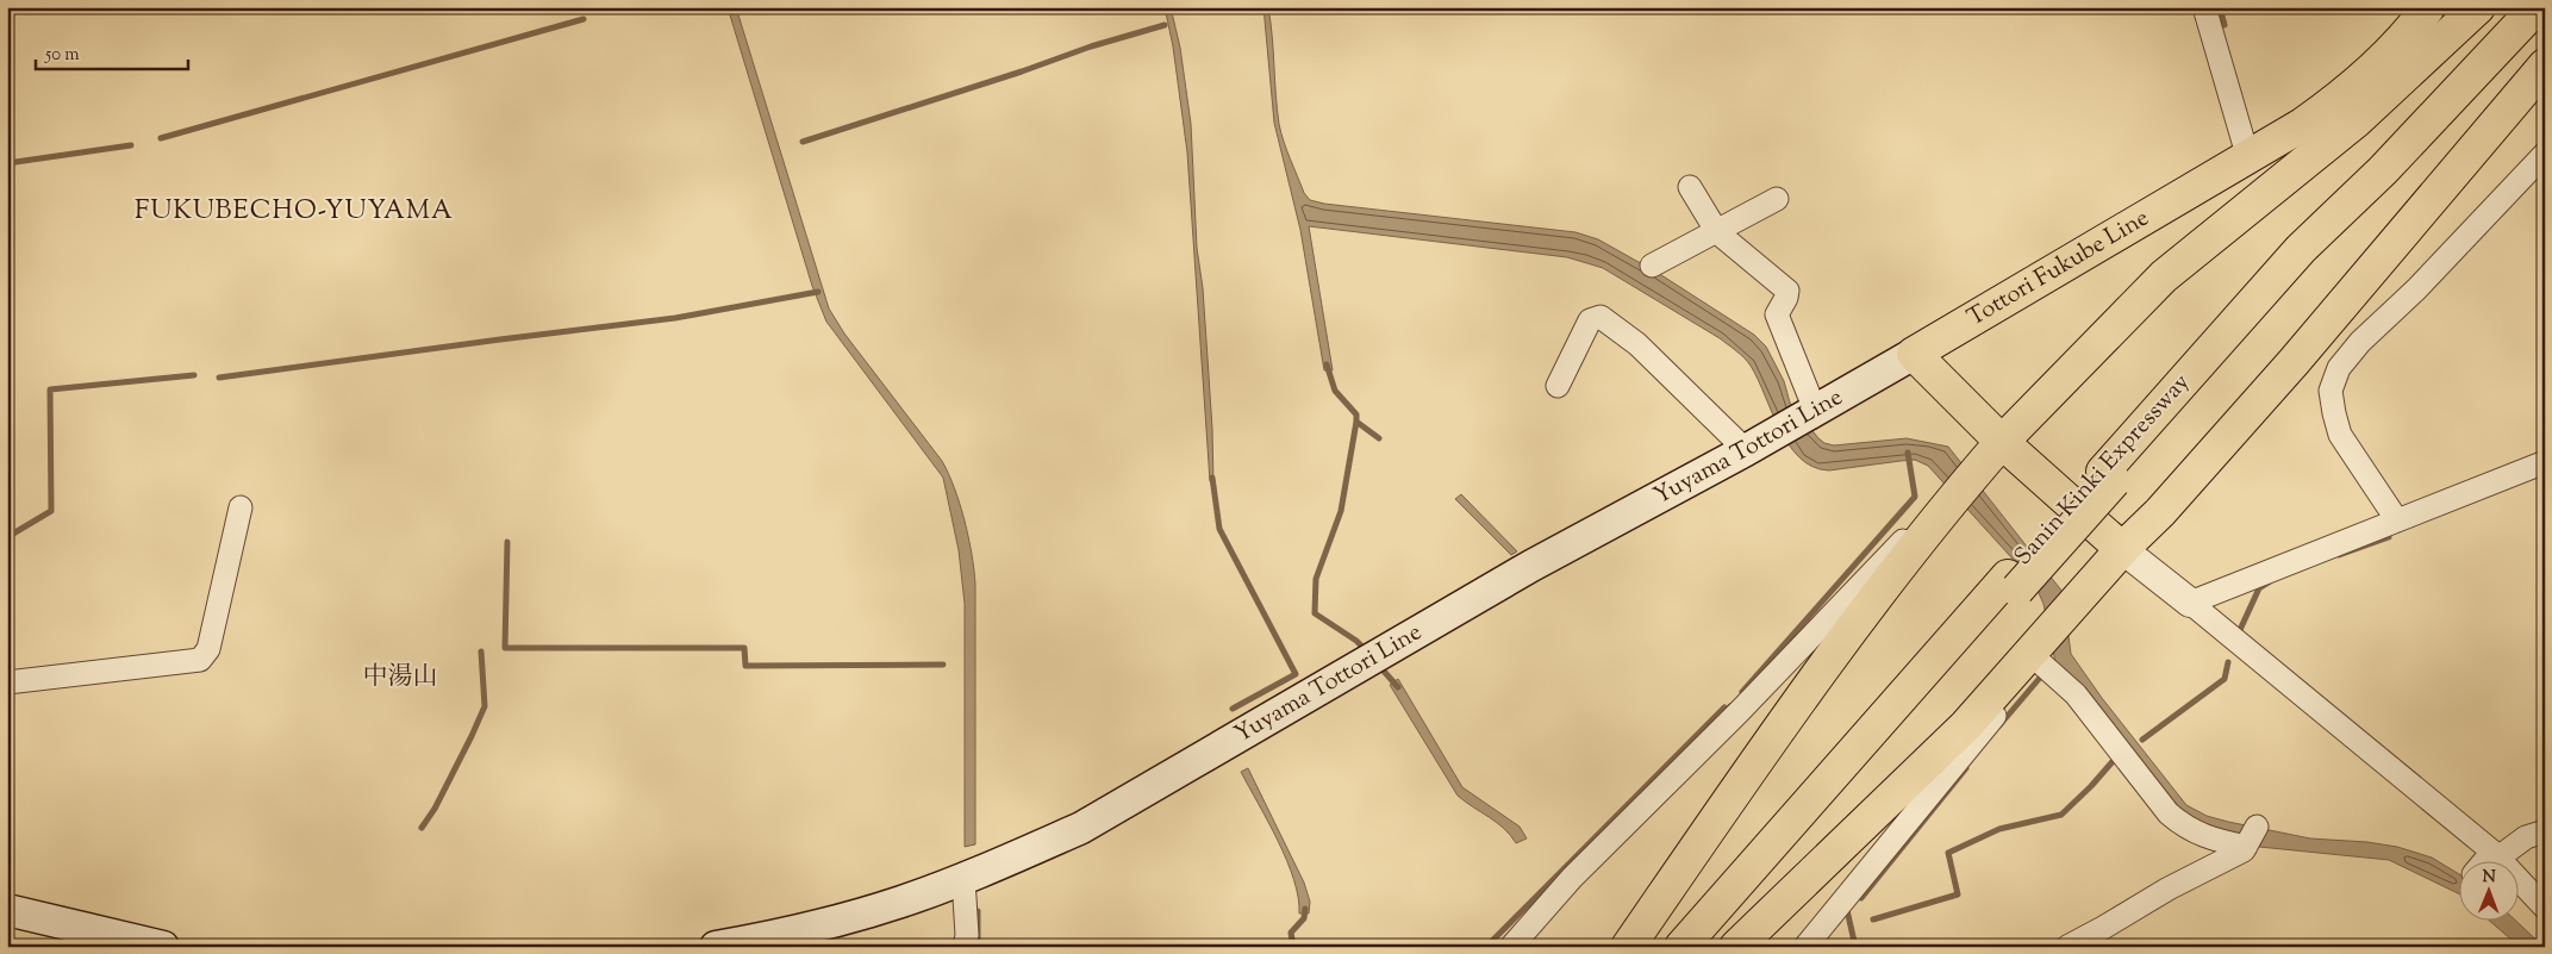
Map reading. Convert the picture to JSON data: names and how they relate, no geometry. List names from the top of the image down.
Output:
{
  "streets": {
    "main road": ["Tottori Fukube Line", "Yuyama Tottori Line", "Sanin Kinki Expressway"]
  },
  "crossings": [
    ["Tottori Fukube Line", "Yuyama Tottori Line"]
  ],
  "districts": ["FUKUBECHO-YUYAMA", "中湯山"],
  "scale_bar": "50 m",
  "north": "top"
}
